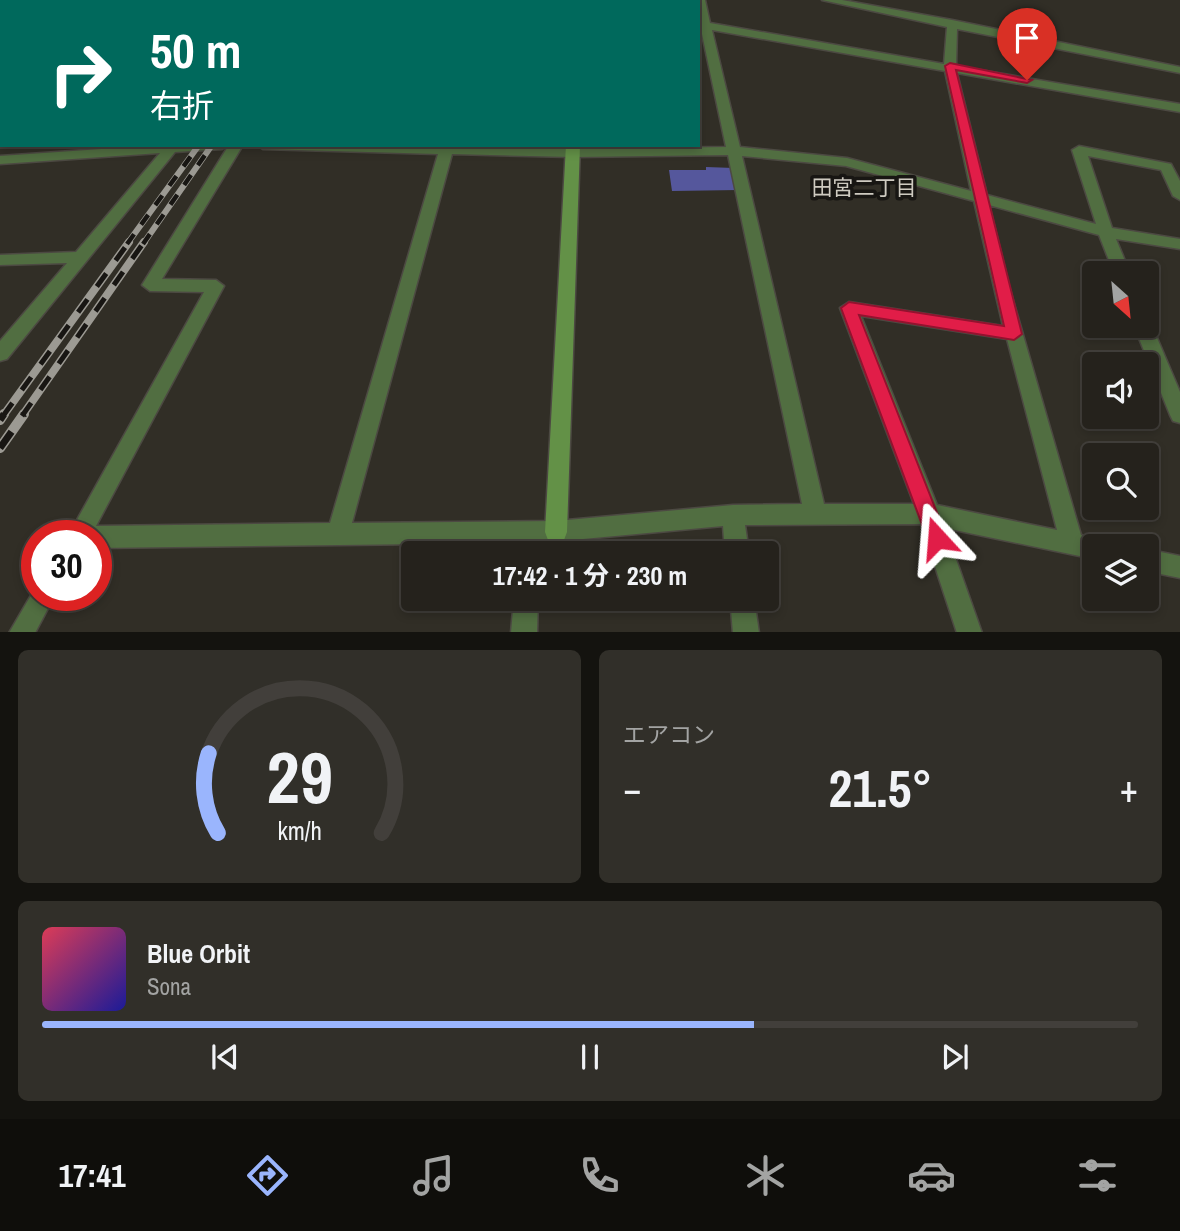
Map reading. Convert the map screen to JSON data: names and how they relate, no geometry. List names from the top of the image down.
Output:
{
  "districts": ["田宮二丁目"],
  "north": "bottom right",
  "page": {
    "turn": ["50 m", "右折"],
    "limit": "30",
    "trip": "17:42 · 1 分 · 230 m",
    "tile": "エアコン",
    "heat": ["−", "21.5°", "+"],
    "song": ["Blue Orbit", "Sona"],
    "tabs": "17:41",
    "gauge": ["29", "km/h"]
  }
}
